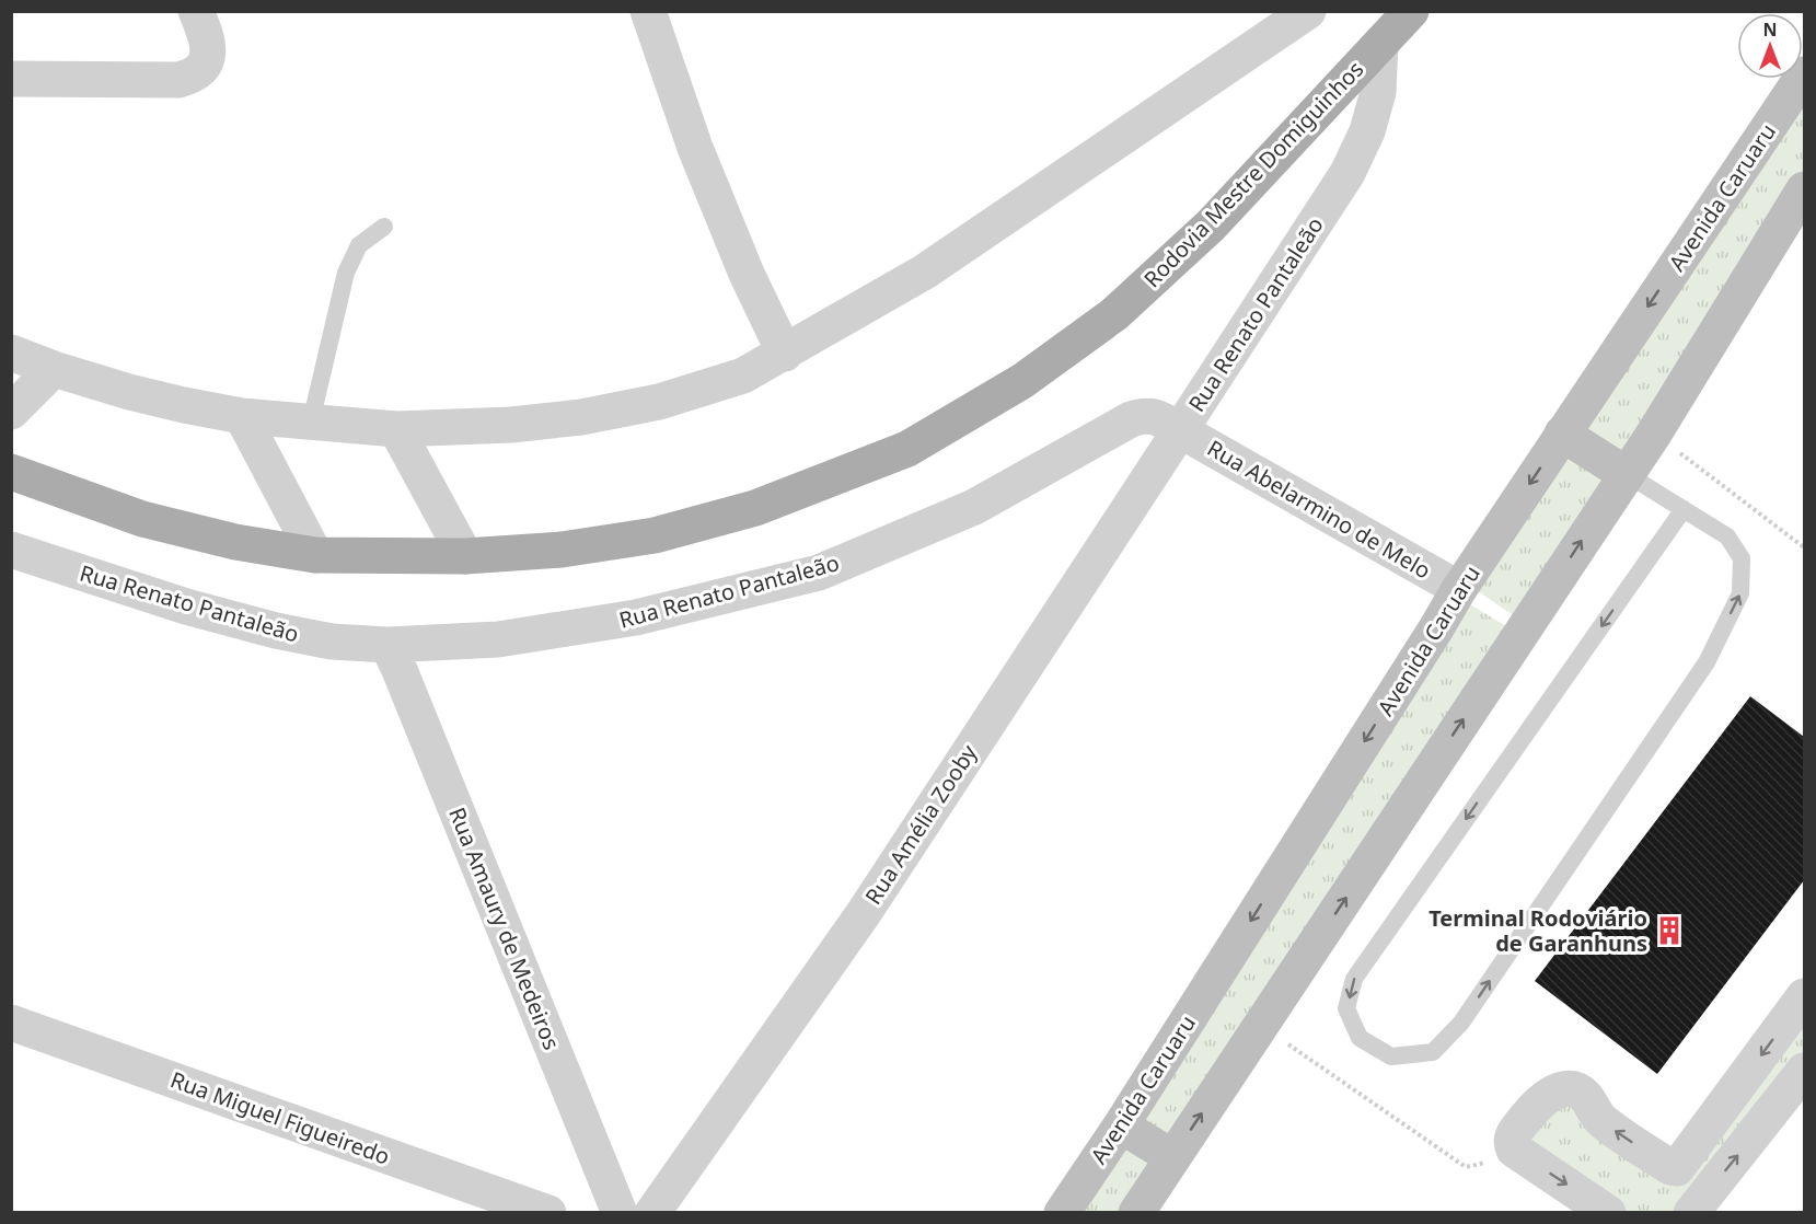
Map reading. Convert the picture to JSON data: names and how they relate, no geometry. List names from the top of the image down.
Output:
{
  "streets": {
    "main road": ["Rodovia Mestre Domiguinhos", "Avenida Caruaru"],
    "street": [
      "Rua Renato Pantaleão",
      "Rua Abelarmino de Melo",
      "Rua Amélia Zooby",
      "Rua Amaury de Medeiros",
      "Rua Miguel Figueiredo"
    ]
  },
  "crossings": [
    ["Rodovia Mestre Domiguinhos", "Rua Renato Pantaleão"],
    ["Avenida Caruaru", "Rua Abelarmino de Melo"],
    ["Rua Renato Pantaleão", "Rua Abelarmino de Melo"],
    ["Rua Renato Pantaleão", "Rua Amélia Zooby"],
    ["Rua Renato Pantaleão", "Rua Amaury de Medeiros"],
    ["Rua Abelarmino de Melo", "Rua Amélia Zooby"]
  ],
  "places": {
    "building": ["Terminal Rodoviário de Garanhuns"]
  },
  "north": "top"
}
